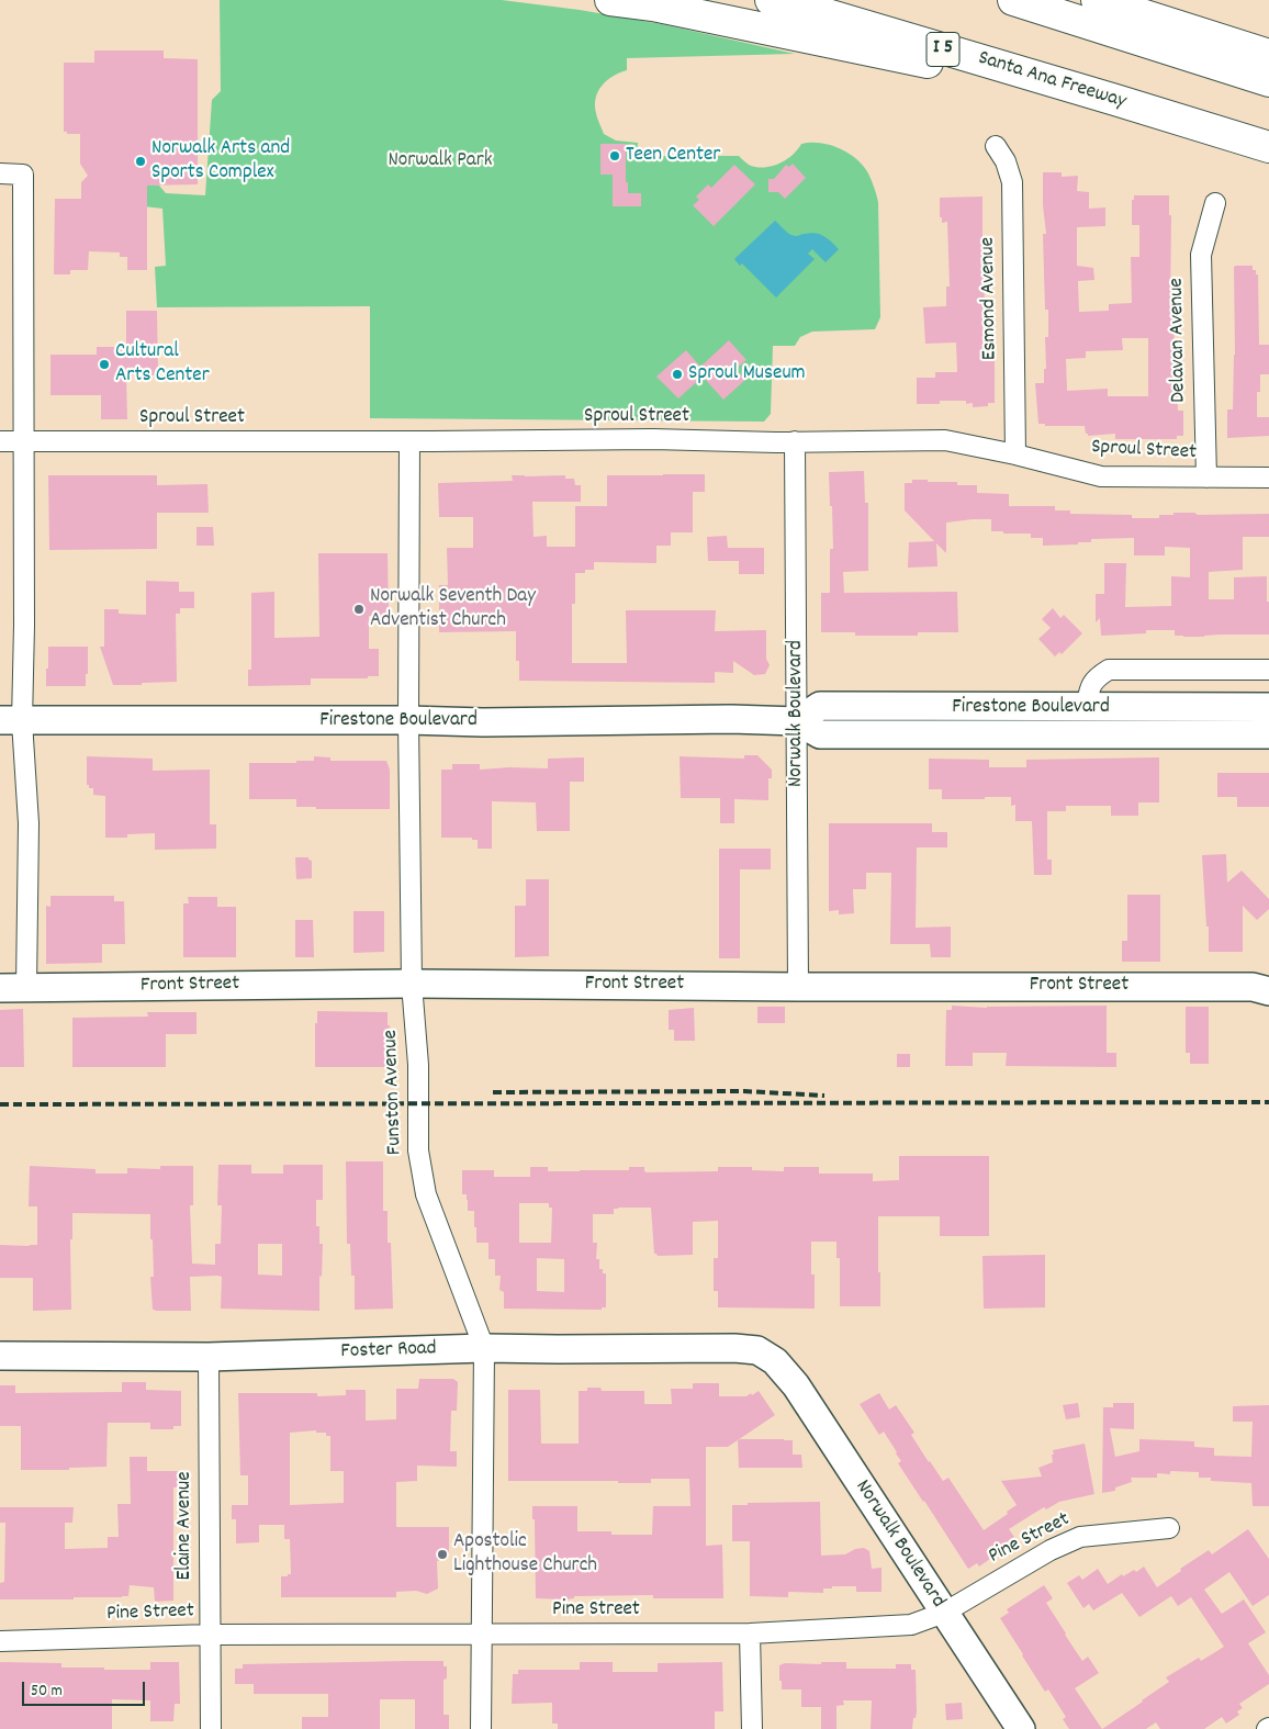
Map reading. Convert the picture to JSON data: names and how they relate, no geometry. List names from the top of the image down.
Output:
{
  "streets": {
    "highway": ["I 5", "Santa Ana Freeway"],
    "street": [
      "Esmond Avenue",
      "Delavan Avenue",
      "Sproul Street",
      "Firestone Boulevard",
      "Norwalk Boulevard",
      "Front Street",
      "Funston Avenue",
      "Foster Road",
      "Elaine Avenue",
      "Pine Street"
    ]
  },
  "crossings": [
    ["Esmond Avenue", "Sproul Street"],
    ["Delavan Avenue", "Sproul Street"],
    ["Sproul Street", "Norwalk Boulevard"],
    ["Sproul Street", "Funston Avenue"],
    ["Firestone Boulevard", "Norwalk Boulevard"],
    ["Firestone Boulevard", "Funston Avenue"],
    ["Norwalk Boulevard", "Front Street"],
    ["Norwalk Boulevard", "Foster Road"],
    ["Norwalk Boulevard", "Pine Street"],
    ["Front Street", "Funston Avenue"],
    ["Funston Avenue", "Foster Road"],
    ["Funston Avenue", "Pine Street"],
    ["Foster Road", "Elaine Avenue"],
    ["Elaine Avenue", "Pine Street"]
  ],
  "parks": ["Norwalk Park"],
  "places": [
    "Teen Center",
    "Norwalk Arts and Sports Complex",
    "Cultural Arts Center",
    "Sproul Museum",
    "Norwalk Seventh Day Adventist Church",
    "Apostolic Lighthouse Church"
  ],
  "scale_bar": "50 m"
}
